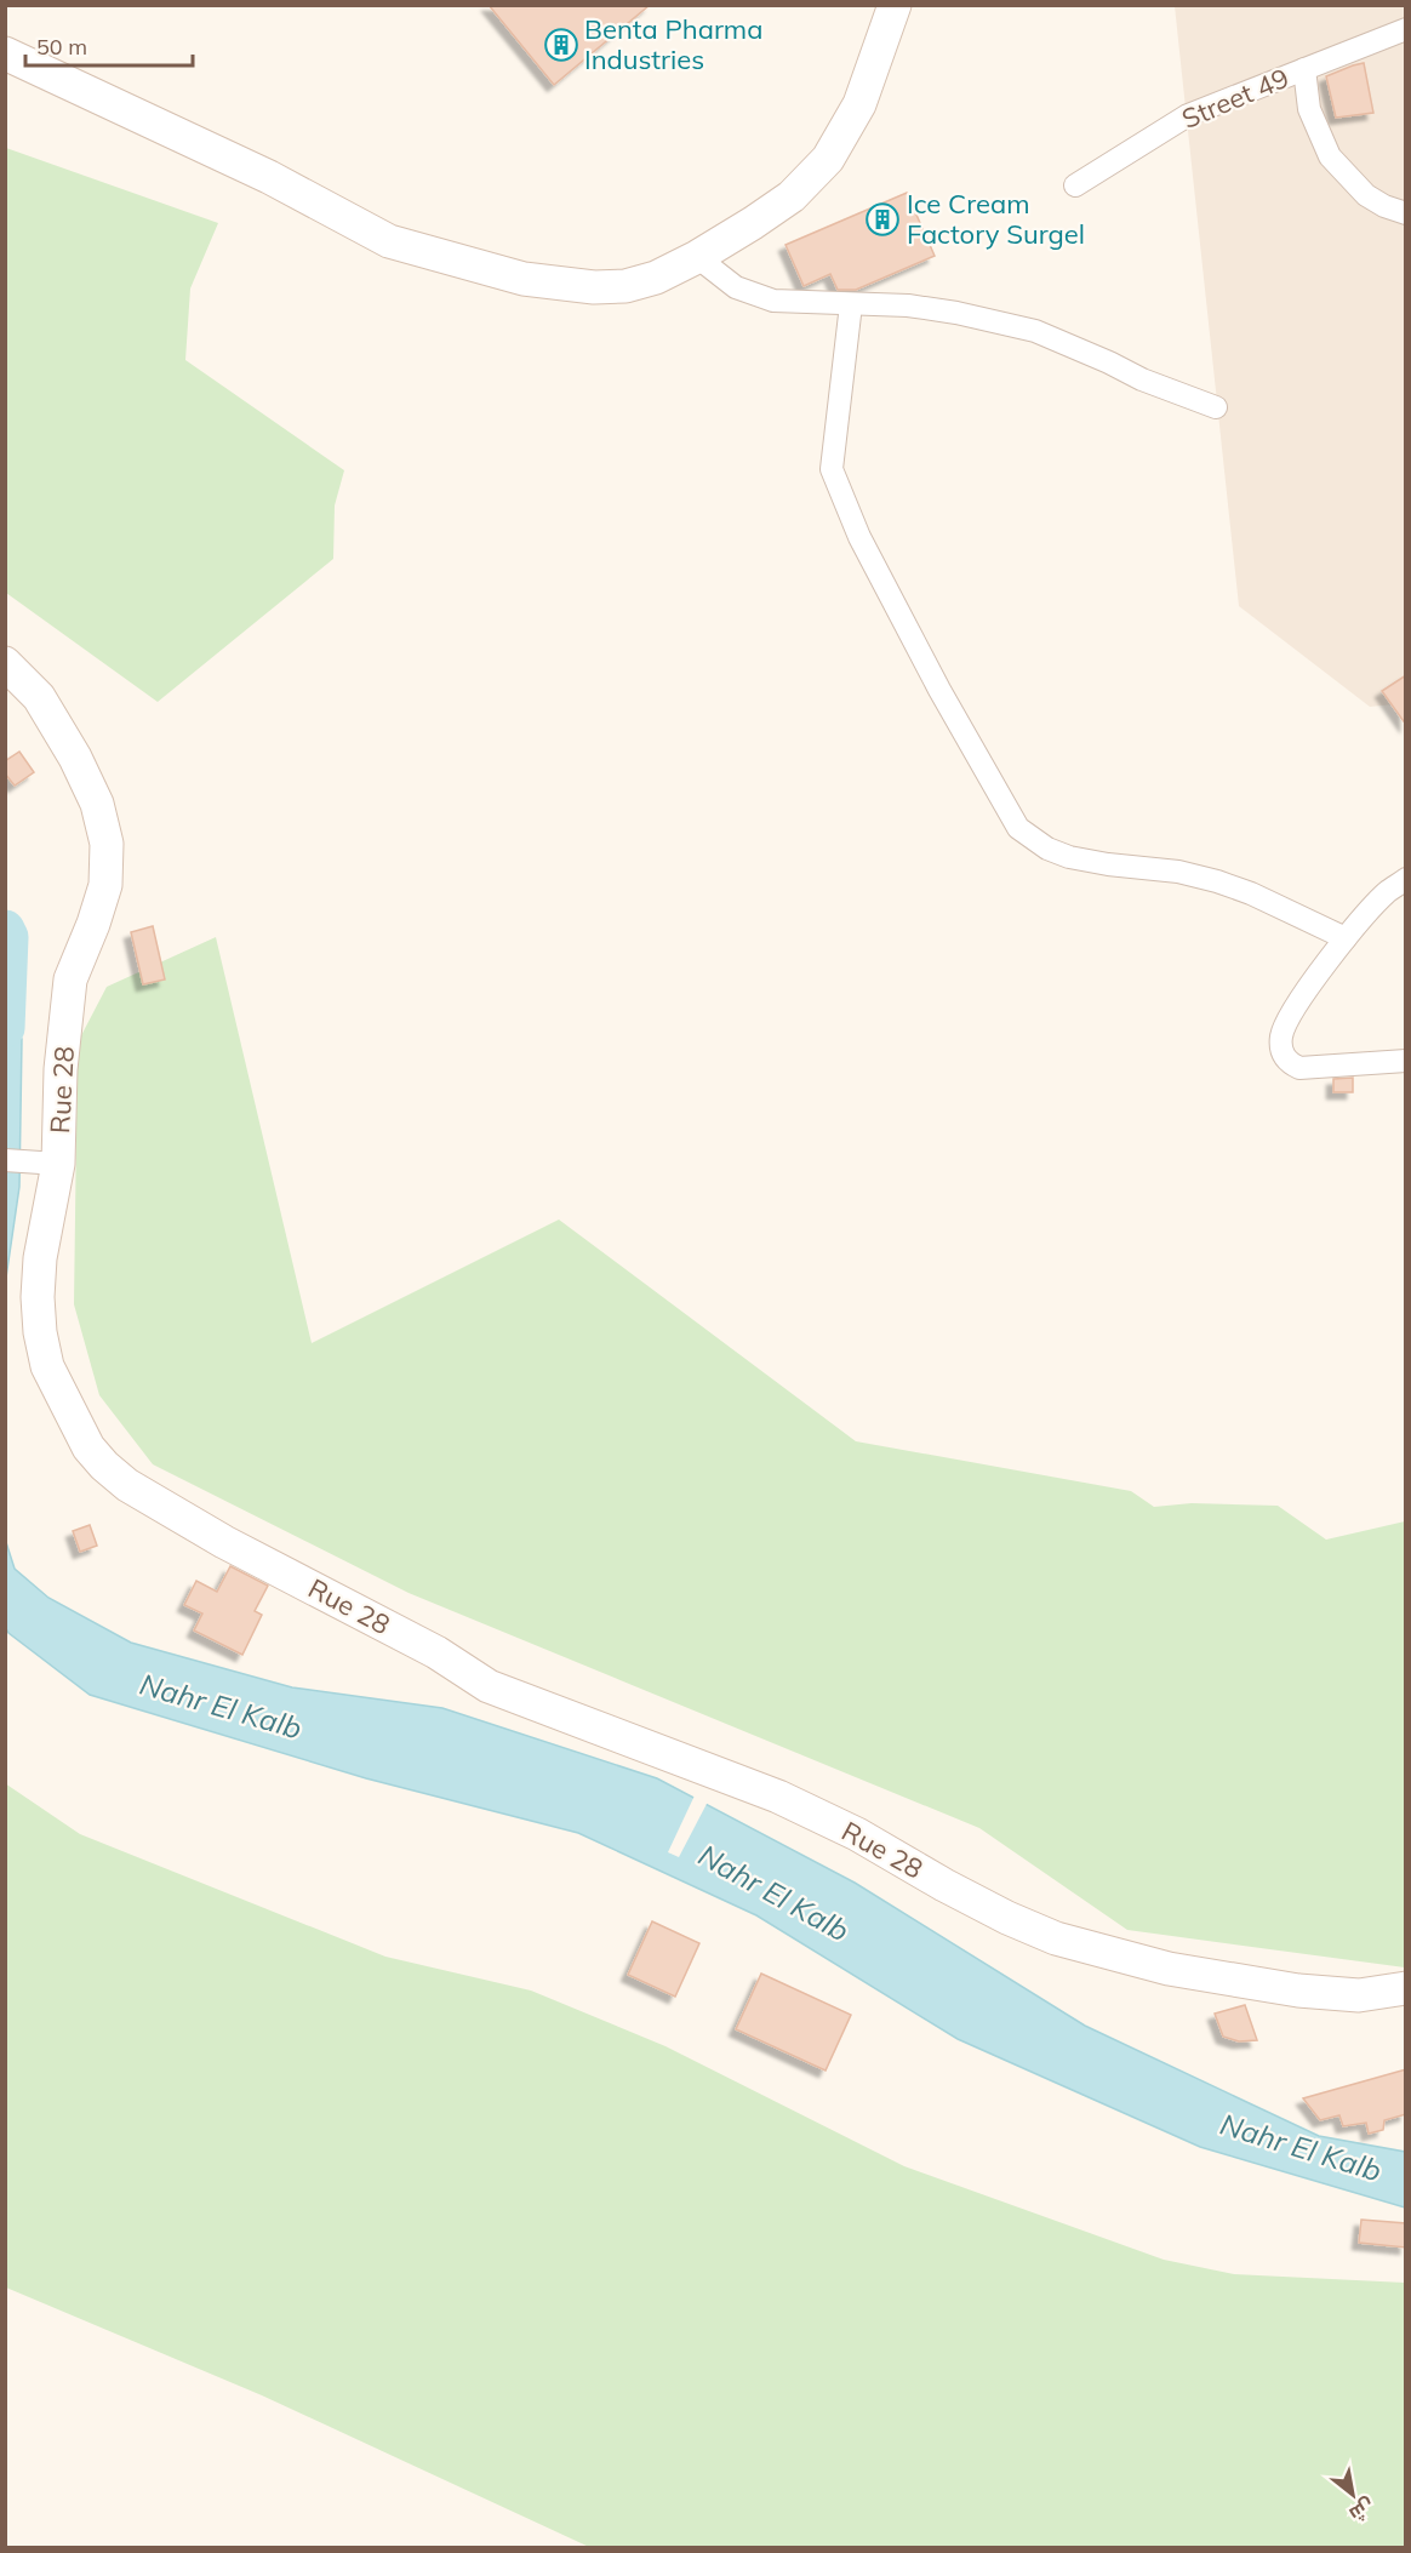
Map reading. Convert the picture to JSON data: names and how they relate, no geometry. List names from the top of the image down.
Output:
{
  "streets": {
    "street": ["Street 49", "Rue 28"]
  },
  "water": ["Nahr El Kalb"],
  "places": {
    "building": ["Benta Pharma Industries", "Ice Cream Factory Surgel"]
  },
  "scale_bar": "50 m",
  "north": "bottom right"
}
